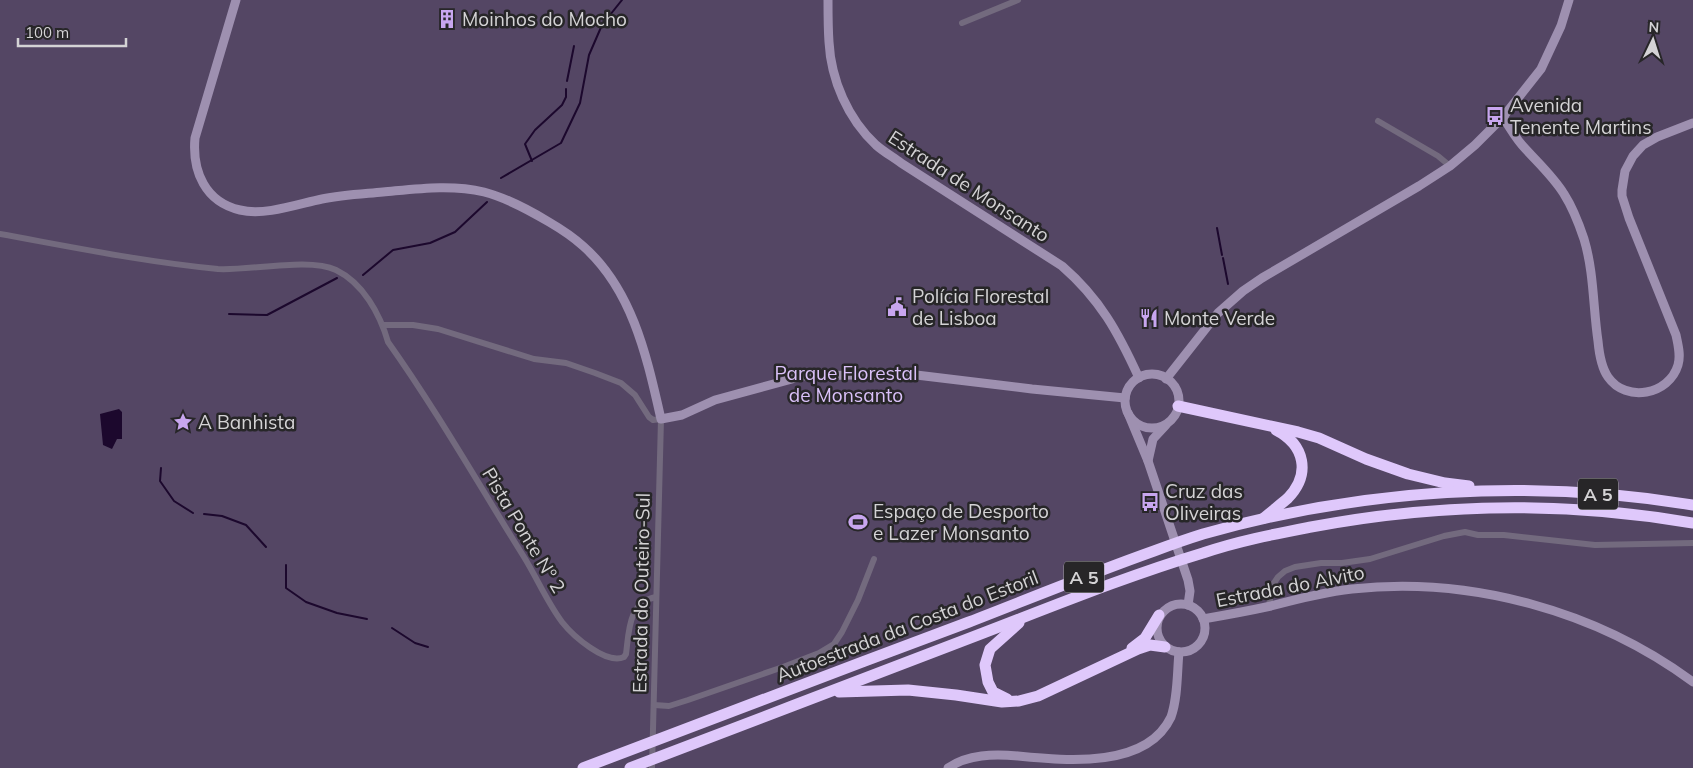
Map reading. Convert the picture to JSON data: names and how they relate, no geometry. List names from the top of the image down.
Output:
{
  "streets": {
    "highway": ["A 5", "Autoestrada da Costa do Estoril"],
    "street": [
      "Estrada de Monsanto",
      "Pista Ponte Nº 2",
      "Estrada do Alvito",
      "Estrada do Outeiro-Sul"
    ]
  },
  "crossings": [
    ["Pista Ponte Nº 2", "Estrada do Outeiro-Sul"]
  ],
  "parks": ["Parque Florestal de Monsanto"],
  "places": {
    "building": ["Moinhos do Mocho"],
    "bus stop": ["Avenida Tenente Martins", "Cruz das Oliveiras"],
    "public building": ["Polícia Florestal de Lisboa"],
    "restaurant": ["Monte Verde"],
    "place": ["A Banhista"],
    "sports": ["Espaço de Desporto e Lazer Monsanto"]
  },
  "scale_bar": "100 m",
  "north": "top"
}
